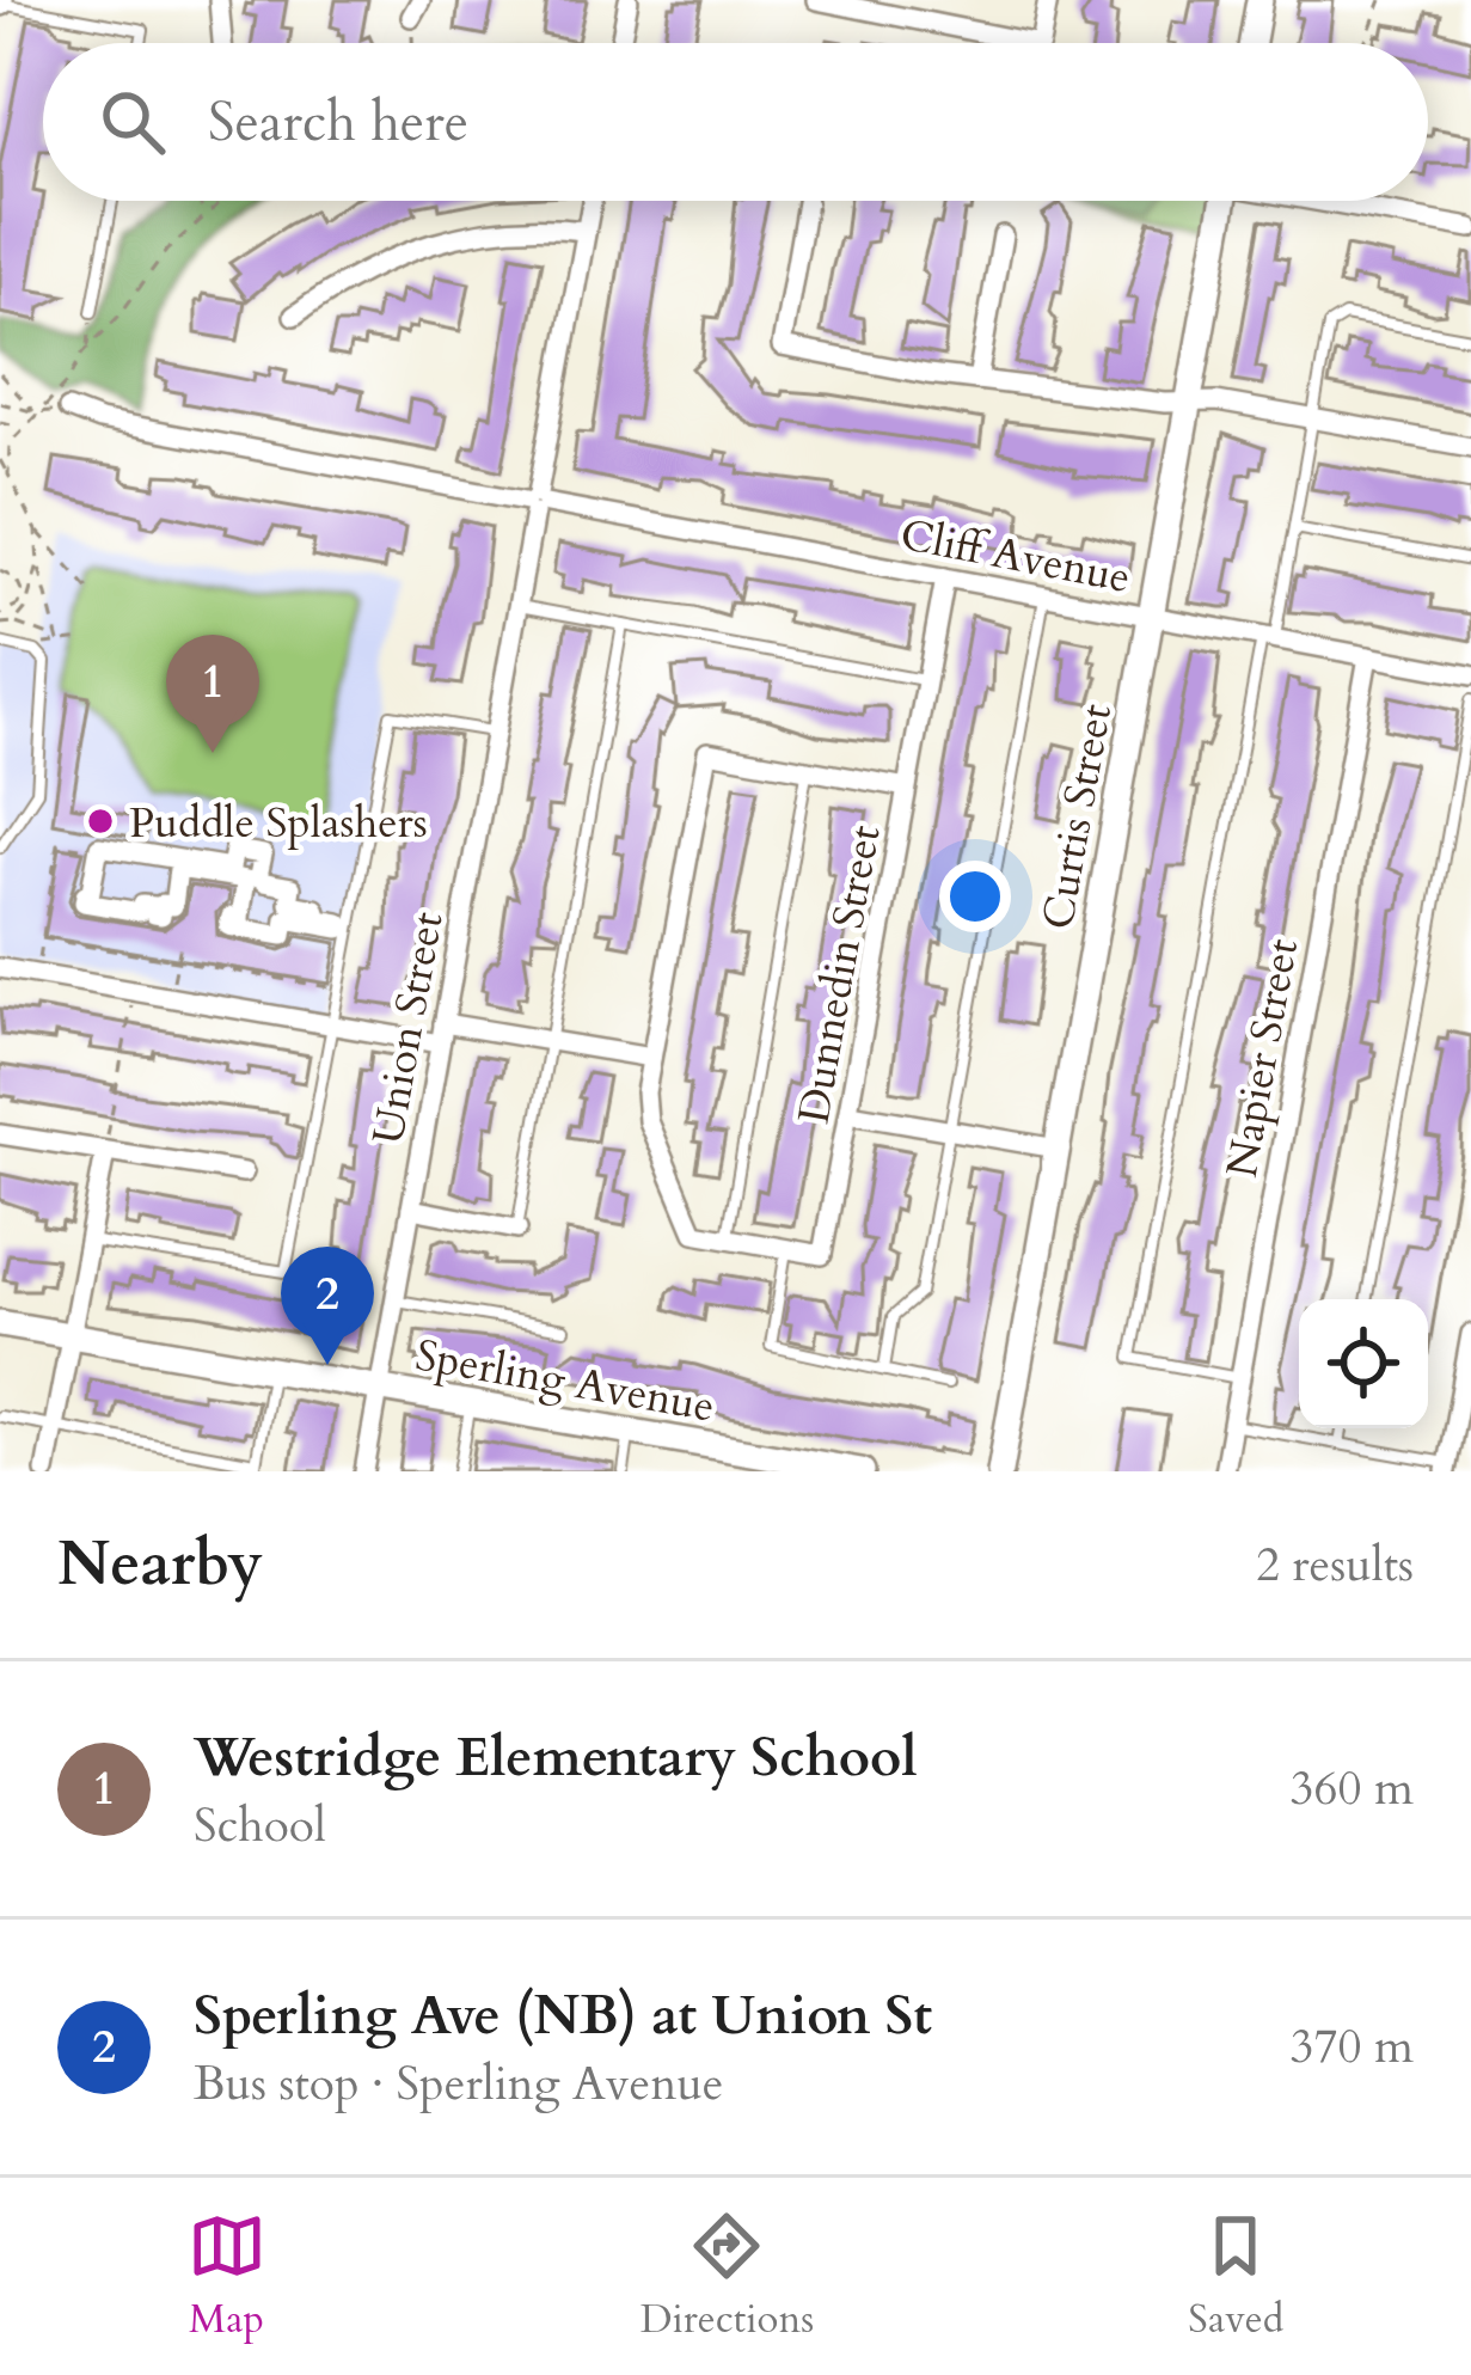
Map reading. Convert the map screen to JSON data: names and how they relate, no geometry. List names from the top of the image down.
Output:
{
  "streets": {
    "street": [
      "Cliff Avenue",
      "Curtis Street",
      "Dunnedin Street",
      "Union Street",
      "Napier Street",
      "Sperling Avenue"
    ]
  },
  "crossings": [
    ["Cliff Avenue", "Curtis Street"],
    ["Cliff Avenue", "Dunnedin Street"],
    ["Cliff Avenue", "Union Street"],
    ["Cliff Avenue", "Napier Street"],
    ["Union Street", "Sperling Avenue"]
  ],
  "places": ["Puddle Splashers"],
  "page": {
    "search": "Search here",
    "pins": ["1", "2"],
    "heading": ["Nearby", "2 results"],
    "list": [
      {
        "mark": "1",
        "name": "Westridge Elementary School",
        "note": "School",
        "value": "360 m"
      },
      {
        "mark": "2",
        "name": "Sperling Ave (NB) at Union St",
        "note": "Bus stop · Sperling Avenue",
        "value": "370 m"
      }
    ],
    "nav": ["Map", "Directions", "Saved"]
  }
}
